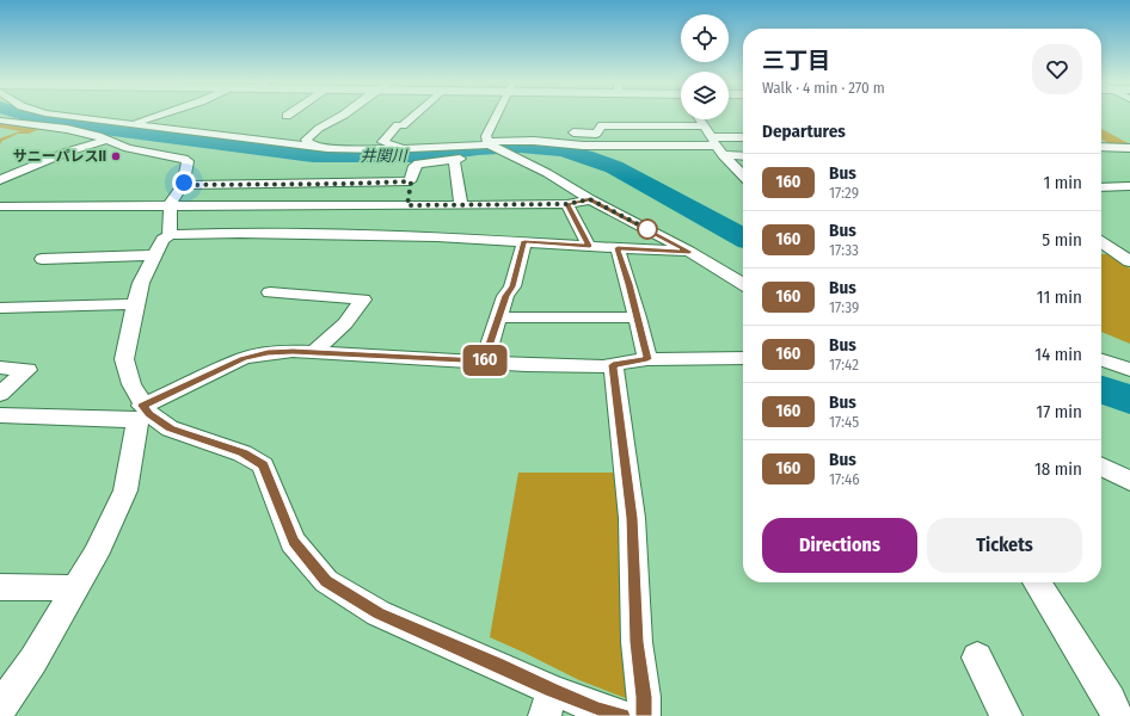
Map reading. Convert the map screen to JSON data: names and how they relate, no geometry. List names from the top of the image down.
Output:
{
  "water": ["井関川"],
  "places": ["サニーパレスII"],
  "lines": ["bus line 160"],
  "page": {
    "on_map": "160",
    "heading": [
      ["三丁目", "Walk · 4 min · 270 m"],
      "Departures"
    ],
    "list": [
      {
        "mark": "160",
        "name": "Bus",
        "note": "17:29",
        "value": "1 min"
      },
      {
        "mark": "160",
        "name": "Bus",
        "note": "17:33",
        "value": "5 min"
      },
      {
        "mark": "160",
        "name": "Bus",
        "note": "17:39",
        "value": "11 min"
      },
      {
        "mark": "160",
        "name": "Bus",
        "note": "17:42",
        "value": "14 min"
      },
      {
        "mark": "160",
        "name": "Bus",
        "note": "17:45",
        "value": "17 min"
      },
      {
        "mark": "160",
        "name": "Bus",
        "note": "17:46",
        "value": "18 min"
      }
    ],
    "buttons": ["Directions", "Tickets"]
  }
}
